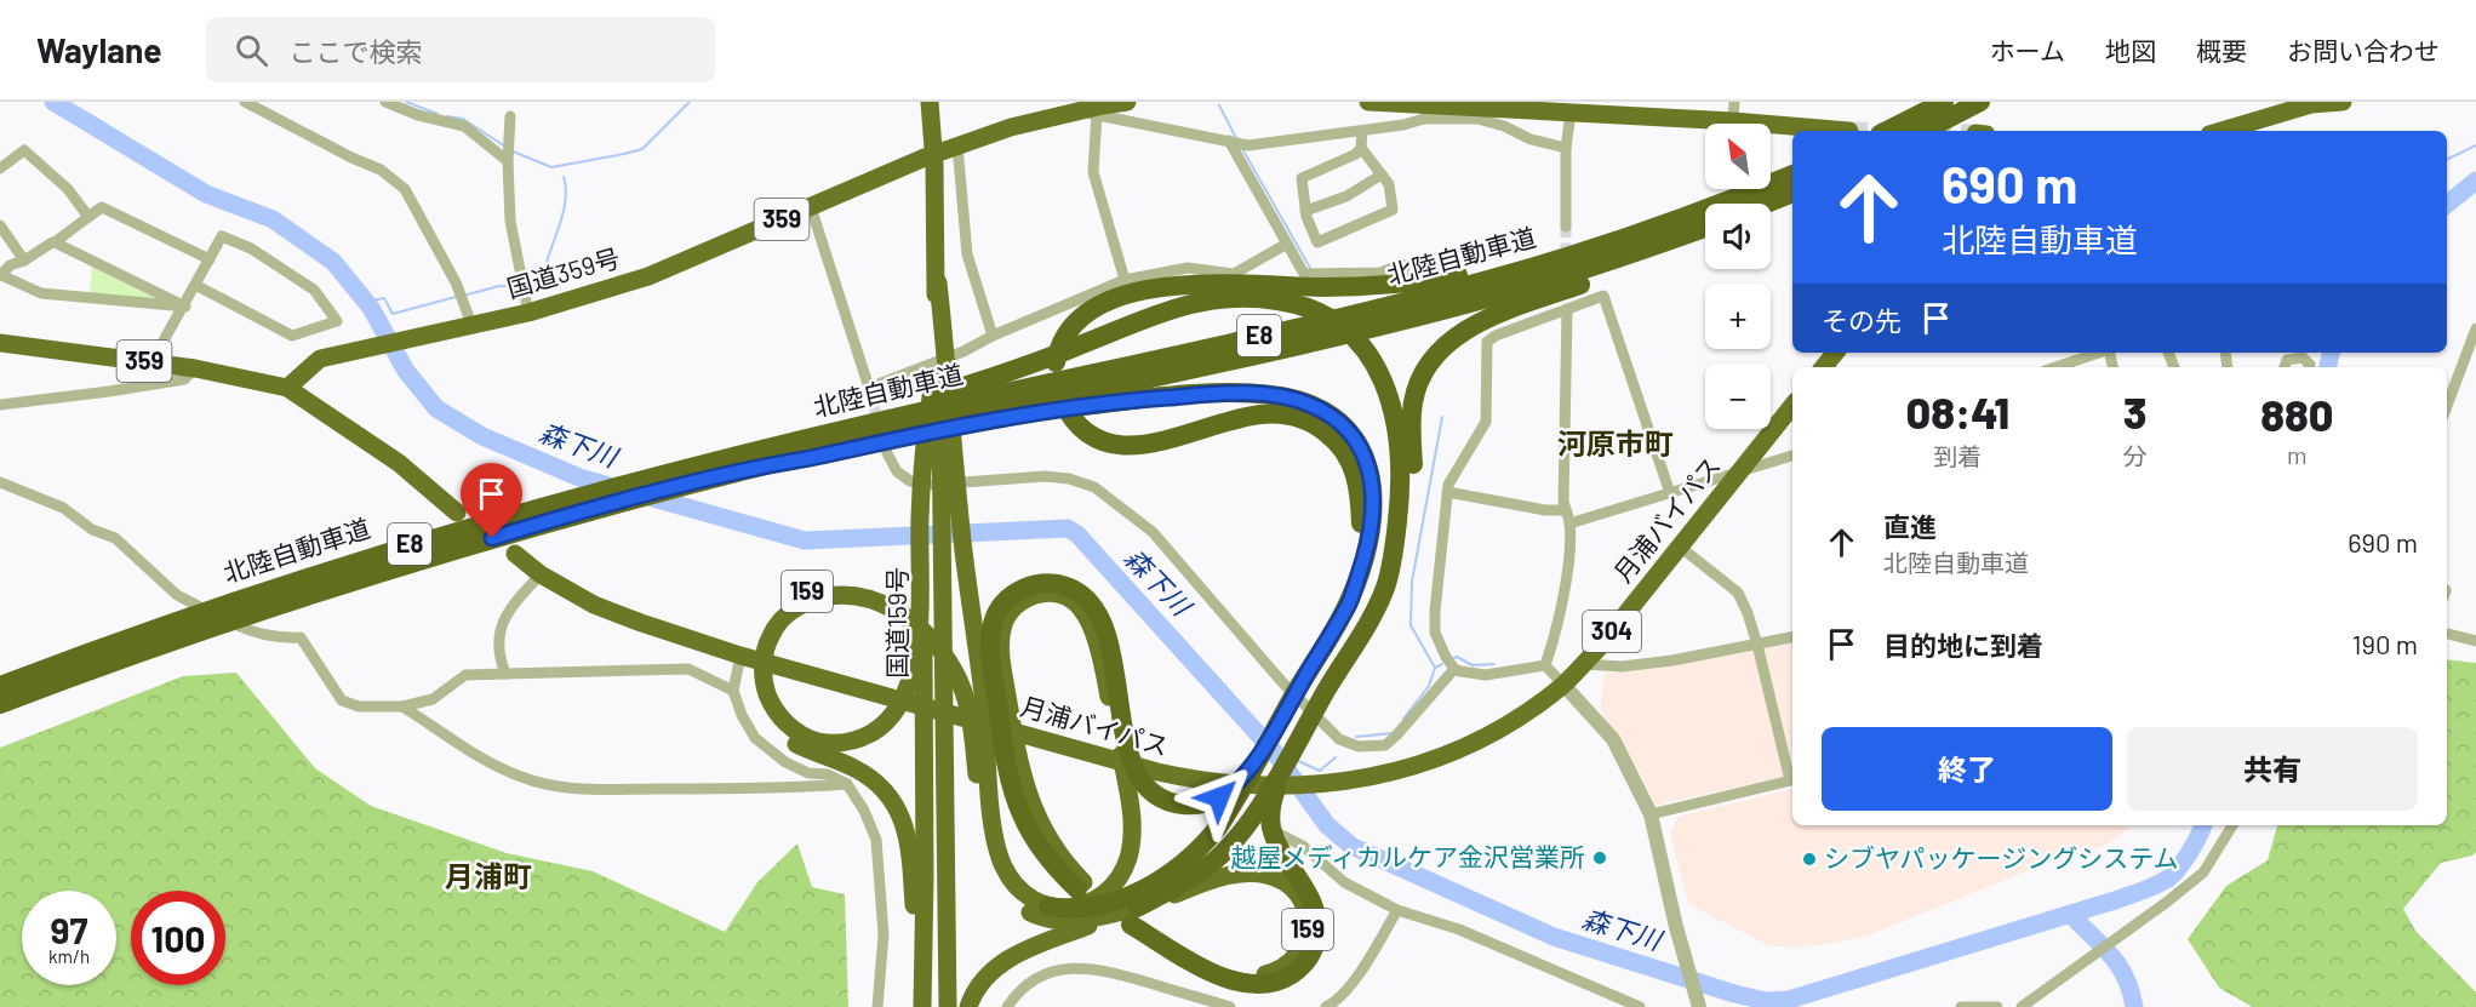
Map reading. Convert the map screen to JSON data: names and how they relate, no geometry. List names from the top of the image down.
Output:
{
  "streets": {
    "highway": [
      "359",
      "北陸自動車道",
      "国道359号",
      "E8",
      "月浦バイパス",
      "159",
      "国道159号",
      "304"
    ]
  },
  "crossings": [
    ["359", "国道359号"],
    ["159", "国道159号"]
  ],
  "districts": ["河原市町", "月浦町"],
  "water": ["森下川"],
  "places": ["越屋メディカルケア金沢営業所", "シブヤパッケージングシステム"],
  "north": "top left",
  "page": {
    "header": "Waylane",
    "search": "ここで検索",
    "nav": [
      "ホーム",
      "地図",
      "概要",
      "お問い合わせ"
    ],
    "map_buttons": ["+", "−"],
    "turn": ["690 m", "北陸自動車道"],
    "then": "その先",
    "eta": [
      "08:41",
      "到着",
      "3",
      "分",
      "880",
      "m"
    ],
    "list": [
      {
        "name": "直進",
        "note": "北陸自動車道",
        "value": "690 m"
      },
      {
        "name": "目的地に到着",
        "value": "190 m"
      }
    ],
    "buttons": ["終了", "共有"],
    "speed": "97 km/h",
    "limit": "100"
  }
}
